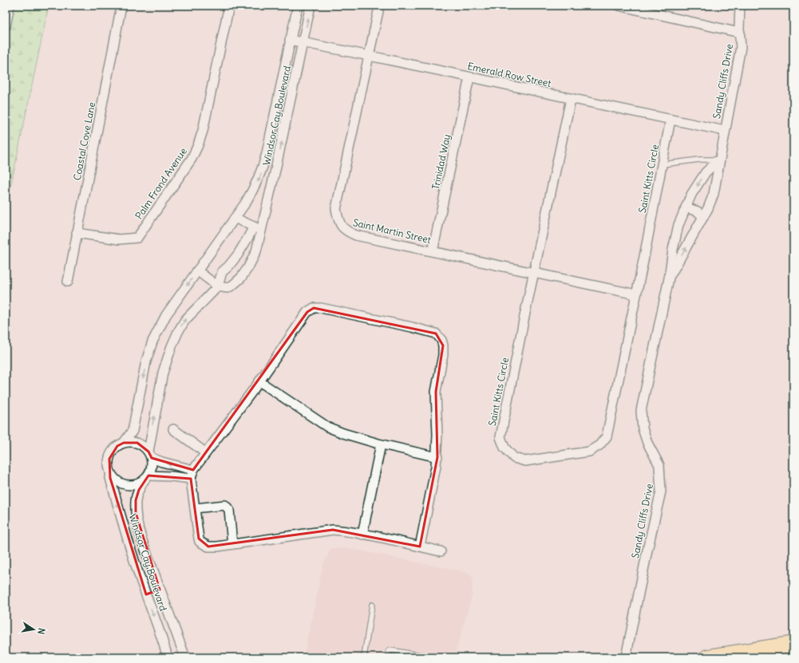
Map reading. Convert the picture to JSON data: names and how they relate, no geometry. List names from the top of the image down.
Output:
{
  "streets": {
    "street": [
      "Emerald Row Street",
      "Sandy Cliffs Drive",
      "Windsor Cay Boulevard",
      "Coastal Cove Lane",
      "Trinidad Way",
      "Saint Kitts Circle",
      "Palm Frond Avenue",
      "Saint Martin Street"
    ]
  },
  "crossings": [
    ["Emerald Row Street", "Sandy Cliffs Drive"],
    ["Emerald Row Street", "Windsor Cay Boulevard"],
    ["Emerald Row Street", "Trinidad Way"],
    ["Emerald Row Street", "Saint Kitts Circle"],
    ["Emerald Row Street", "Saint Martin Street"],
    ["Coastal Cove Lane", "Palm Frond Avenue"],
    ["Trinidad Way", "Saint Martin Street"],
    ["Saint Kitts Circle", "Saint Martin Street"]
  ],
  "north": "right"
}
